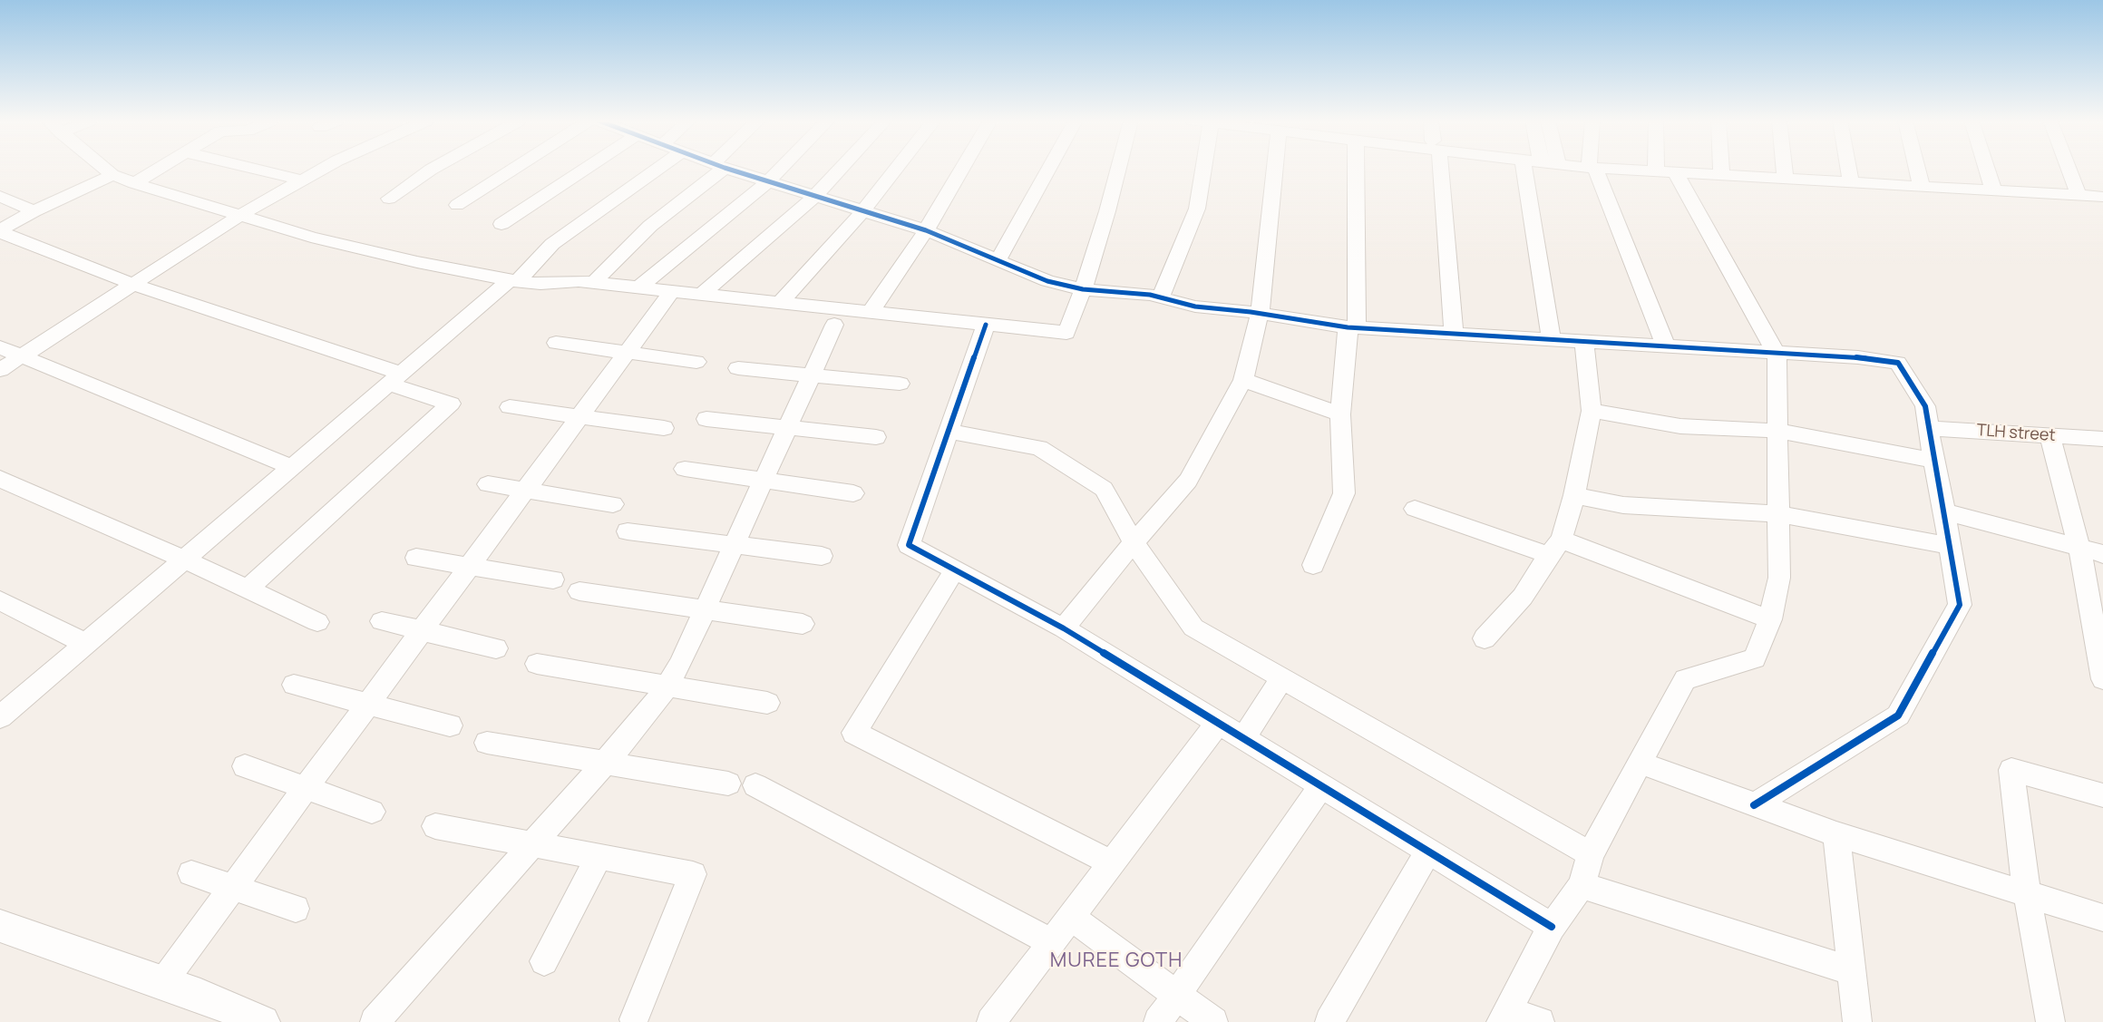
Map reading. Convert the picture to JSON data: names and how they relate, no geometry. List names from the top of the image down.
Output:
{
  "streets": {
    "street": ["TLH street"]
  },
  "districts": ["MUREE GOTH"]
}
